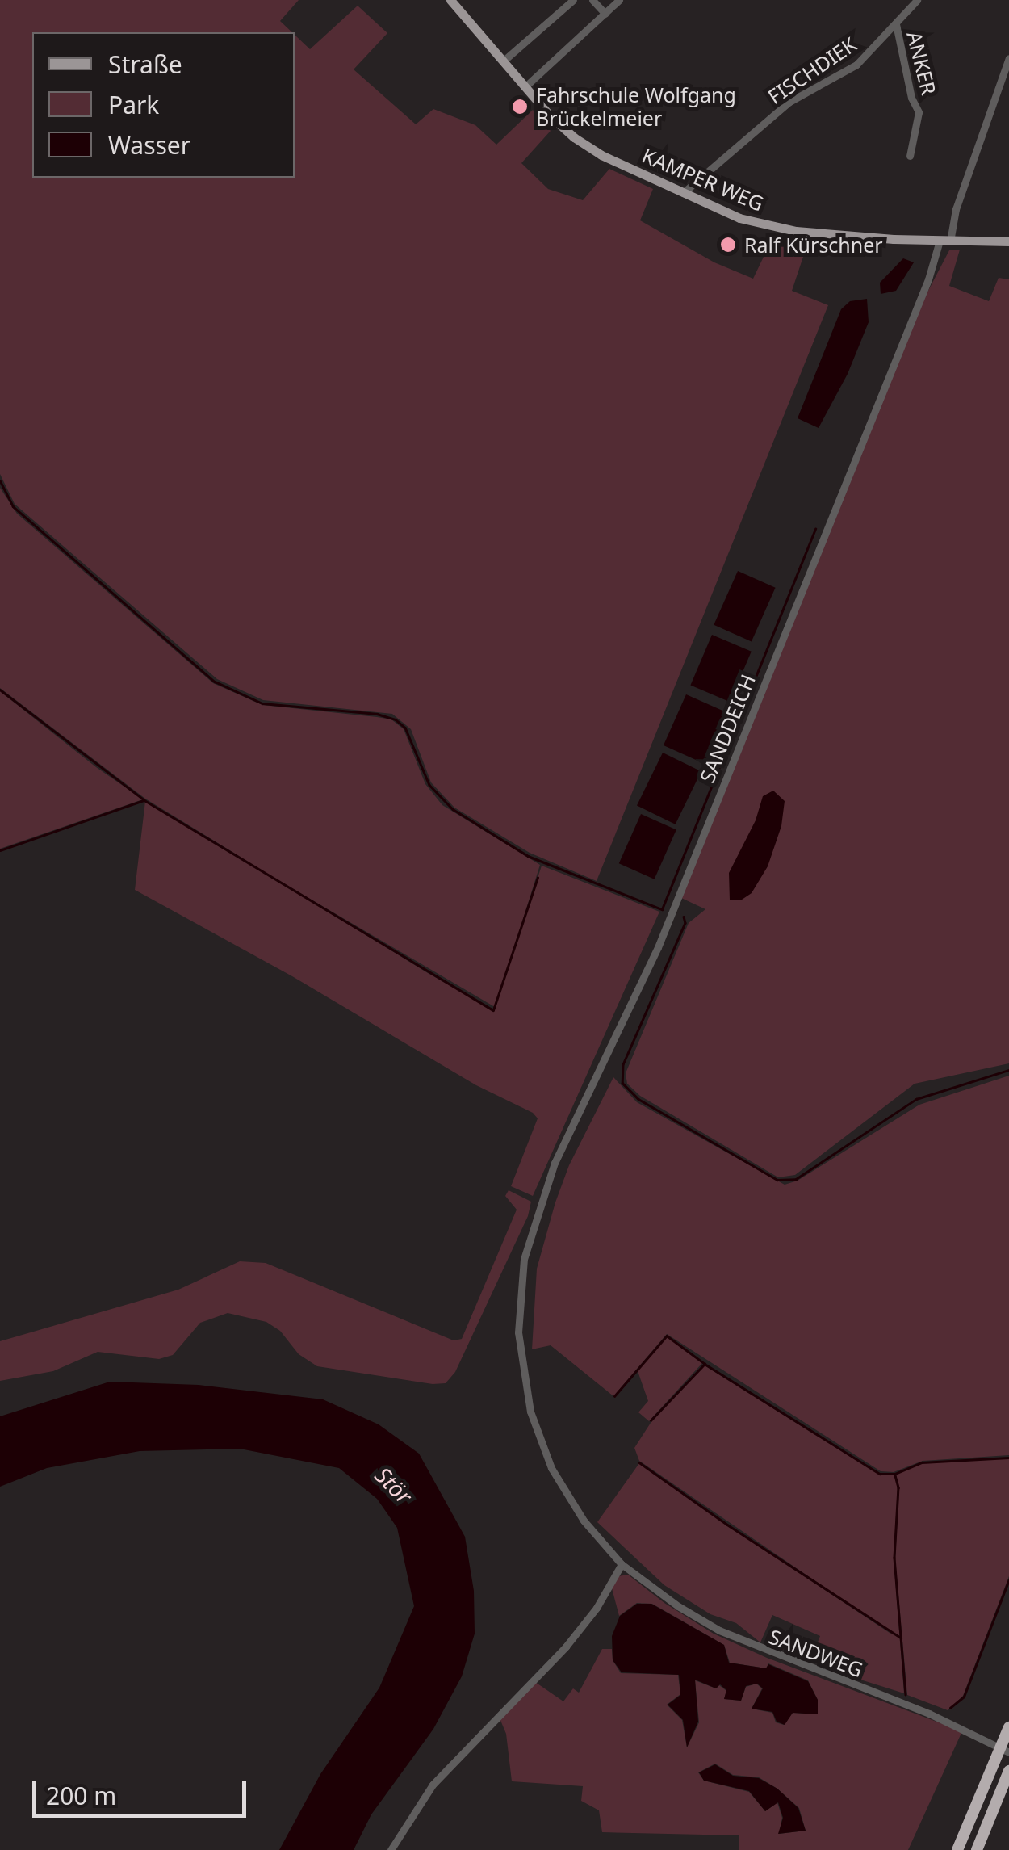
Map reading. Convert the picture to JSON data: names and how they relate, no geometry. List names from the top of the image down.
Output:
{
  "streets": {
    "main road": ["KAMPER WEG"],
    "street": [
      "ANKER",
      "FISCHDIEK",
      "SANDDEICH",
      "SANDWEG"
    ]
  },
  "crossings": [
    ["ANKER", "FISCHDIEK"],
    ["FISCHDIEK", "KAMPER WEG"],
    ["KAMPER WEG", "SANDDEICH"],
    ["SANDDEICH", "SANDWEG"]
  ],
  "water": ["Stör"],
  "places": ["Fahrschule Wolfgang Brückelmeier", "Ralf Kürschner"],
  "legend": ["Straße", "Park", "Wasser"],
  "scale_bar": "200 m"
}
